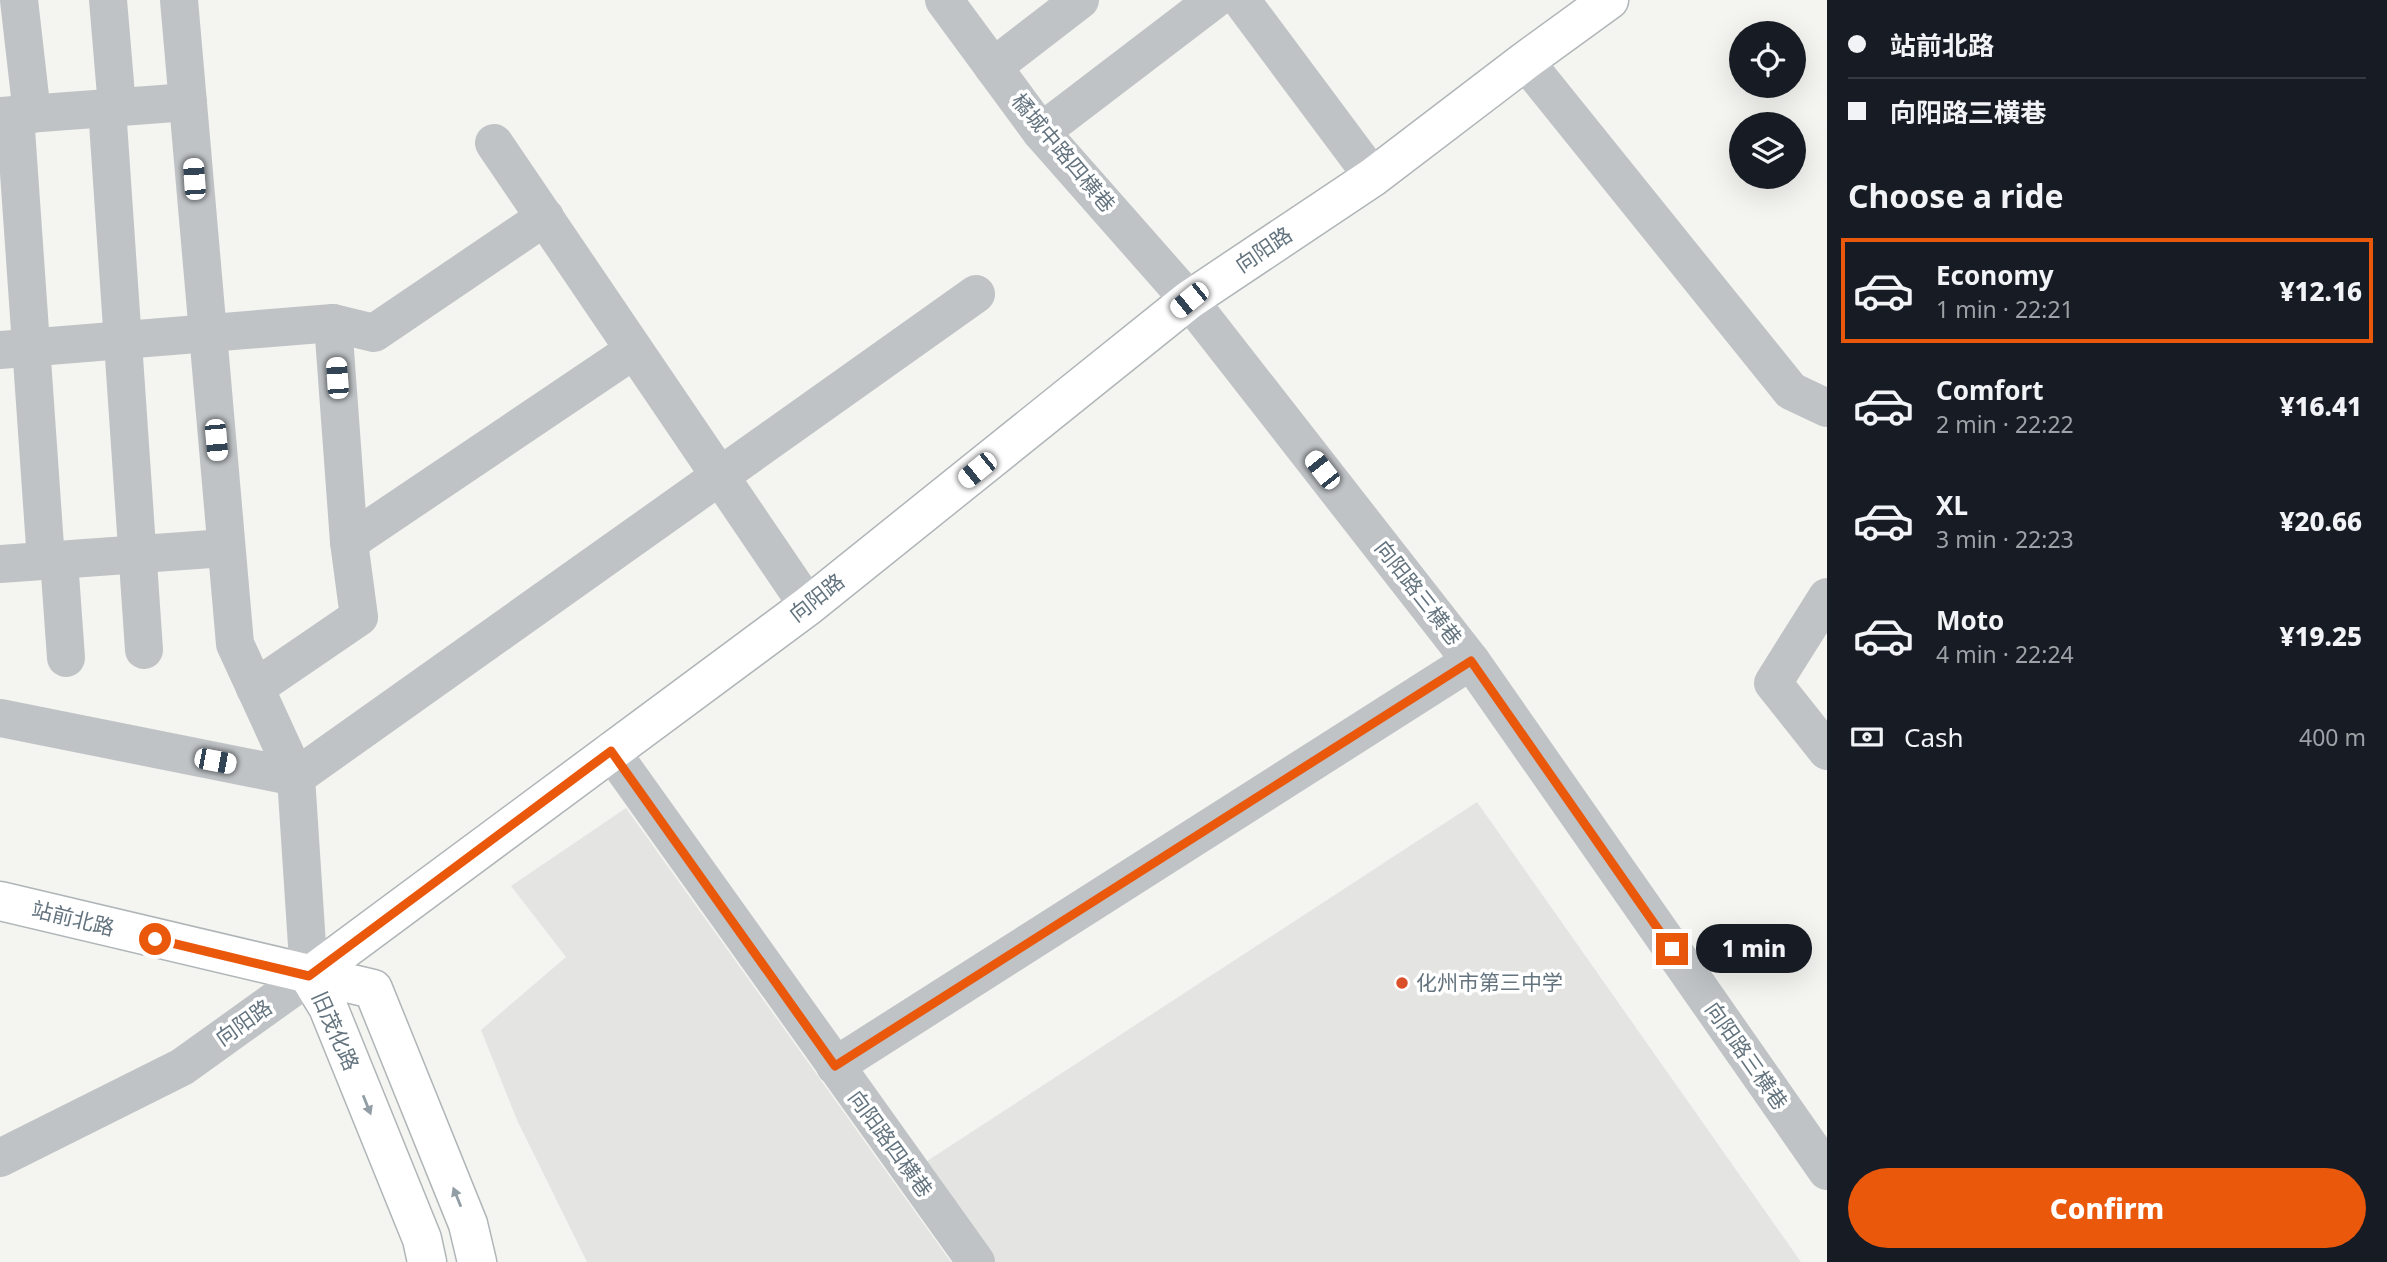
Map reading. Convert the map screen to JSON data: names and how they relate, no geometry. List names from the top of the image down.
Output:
{
  "streets": {
    "main road": ["向阳路", "站前北路", "旧茂化路"],
    "street": ["橘城中路四横巷", "向阳路三横巷", "向阳路四横巷"]
  },
  "crossings": [
    ["橘城中路四横巷", "向阳路"],
    ["橘城中路四横巷", "向阳路三横巷"],
    ["向阳路", "向阳路三横巷"],
    ["向阳路", "站前北路"],
    ["向阳路", "旧茂化路"],
    ["向阳路", "向阳路四横巷"],
    ["站前北路", "旧茂化路"]
  ],
  "places": ["化州市第三中学"],
  "page": {
    "banner": ["站前北路", "向阳路三横巷"],
    "heading": "Choose a ride",
    "list": [
      {
        "name": "Economy",
        "note": "1 min · 22:21",
        "value": "¥12.16"
      },
      {
        "name": "Comfort",
        "note": "2 min · 22:22",
        "value": "¥16.41"
      },
      {
        "name": "XL",
        "note": "3 min · 22:23",
        "value": "¥20.66"
      },
      {
        "name": "Moto",
        "note": "4 min · 22:24",
        "value": "¥19.25"
      }
    ],
    "pay": ["Cash", "400 m"],
    "bubble": "1 min",
    "buttons": "Confirm"
  }
}
